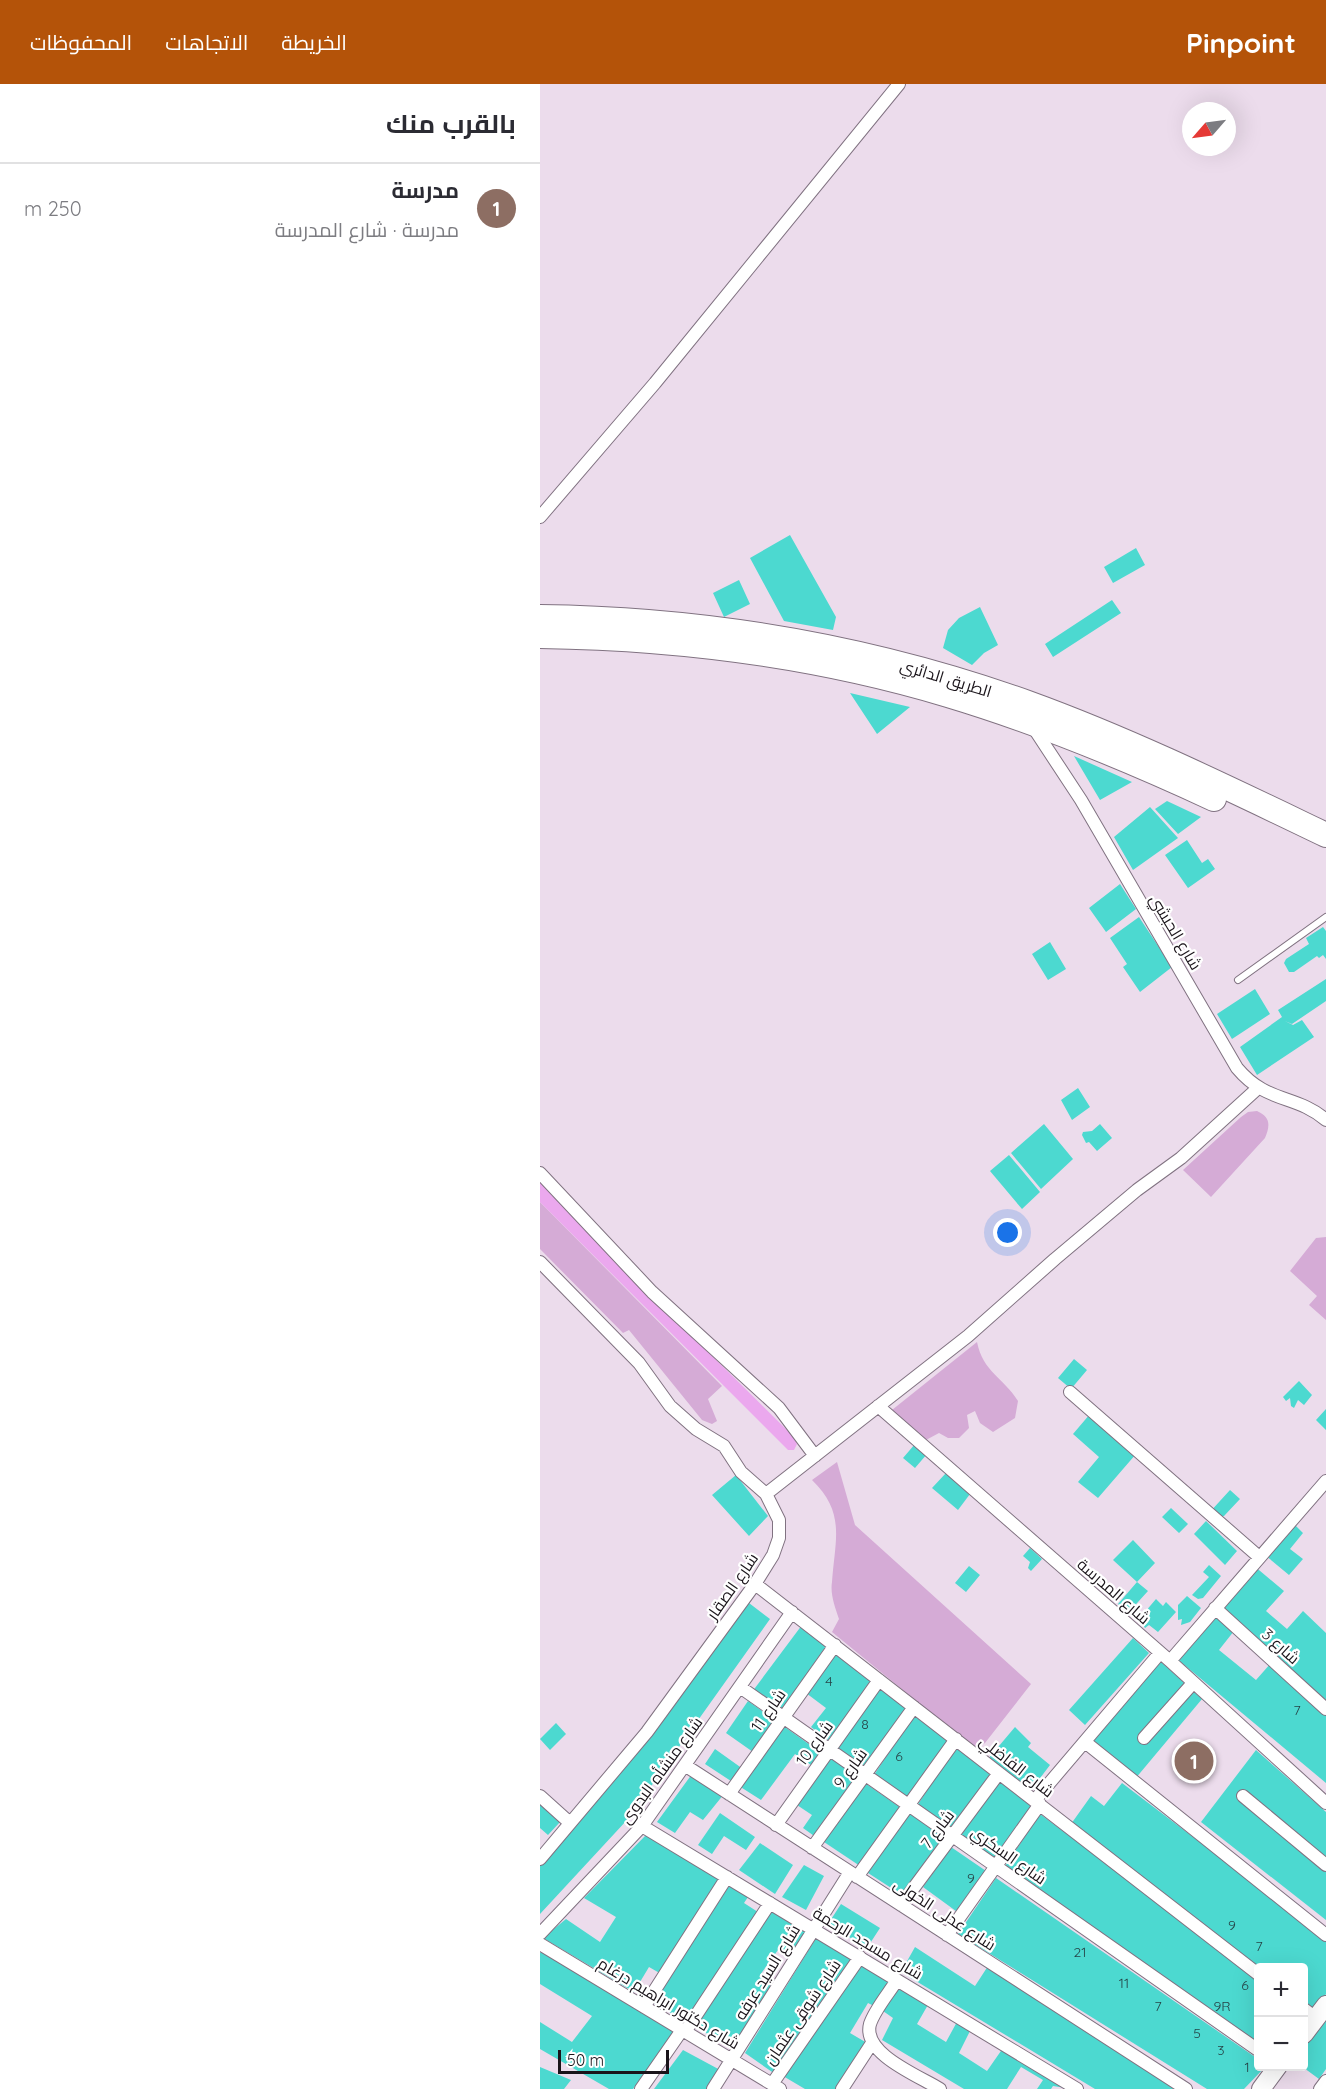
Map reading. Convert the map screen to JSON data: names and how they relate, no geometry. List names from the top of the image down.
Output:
{
  "streets": {
    "highway": ["الطريق الدائري"],
    "street": [
      "شارع الحبشي",
      "شارع الصقار",
      "شارع المدرسة",
      "شارع 3",
      "شارع 11",
      "شارع 10",
      "شارع الفاضلي",
      "شارع 9",
      "شارع منشأه البدوى",
      "شارع 7",
      "شارع السكري",
      "شارع عدلى الخولى",
      "شارع مسجد الرحمة",
      "شارع السيد عرفه",
      "شارع دكتور ابراهيم درغام",
      "شارع شوقى عثمان"
    ]
  },
  "crossings": [
    ["الطريق الدائري", "شارع الحبشي"],
    ["شارع الصقار", "شارع الفاضلي"],
    ["شارع 11", "شارع الفاضلي"],
    ["شارع 11", "شارع السكري"],
    ["شارع 11", "شارع عدلى الخولى"],
    ["شارع 10", "شارع الفاضلي"],
    ["شارع 10", "شارع السكري"],
    ["شارع 10", "شارع عدلى الخولى"],
    ["شارع الفاضلي", "شارع 9"],
    ["شارع الفاضلي", "شارع منشأه البدوى"],
    ["شارع الفاضلي", "شارع 7"],
    ["شارع الفاضلي", "شارع السيد عرفه"],
    ["شارع 9", "شارع السكري"],
    ["شارع 9", "شارع عدلى الخولى"],
    ["شارع منشأه البدوى", "شارع السكري"],
    ["شارع منشأه البدوى", "شارع عدلى الخولى"],
    ["شارع منشأه البدوى", "شارع مسجد الرحمة"],
    ["شارع 7", "شارع السكري"],
    ["شارع 7", "شارع عدلى الخولى"],
    ["شارع السكري", "شارع السيد عرفه"],
    ["شارع عدلى الخولى", "شارع السيد عرفه"],
    ["شارع مسجد الرحمة", "شارع السيد عرفه"],
    ["شارع مسجد الرحمة", "شارع شوقى عثمان"],
    ["شارع السيد عرفه", "شارع دكتور ابراهيم درغام"],
    ["شارع دكتور ابراهيم درغام", "شارع شوقى عثمان"]
  ],
  "house_numbers": [
    "4",
    "7",
    "8",
    "6",
    "9",
    "9",
    "7",
    "21",
    "11",
    "6",
    "7",
    "9R",
    "5",
    "3",
    "1"
  ],
  "scale_bar": "50 m",
  "north": "bottom left",
  "page": {
    "header": "Pinpoint",
    "nav": ["الخريطة", "الاتجاهات", "المحفوظات"],
    "heading": "بالقرب منك",
    "list": [
      {
        "mark": "1",
        "name": "مدرسة",
        "note": "مدرسة · شارع المدرسة",
        "value": "250 m"
      }
    ],
    "pins": "1",
    "map_buttons": ["+", "−"],
    "scale": "50 m"
  }
}
